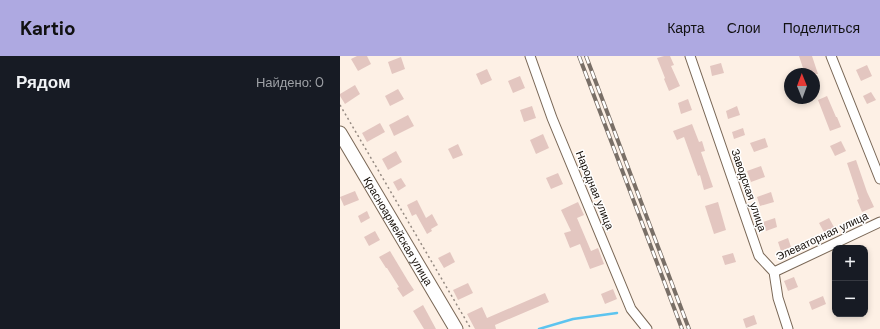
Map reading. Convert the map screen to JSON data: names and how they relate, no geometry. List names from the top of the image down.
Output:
{
  "streets": {
    "street": [
      "Народная улица",
      "Заводская улица",
      "Красноармейская улица",
      "Элеваторная улица"
    ]
  },
  "crossings": [
    ["Заводская улица", "Элеваторная улица"]
  ],
  "north": "top",
  "page": {
    "header": "Kartio",
    "nav": ["Карта", "Слои", "Поделиться"],
    "heading": ["Рядом", "Найдено: 0"],
    "map_buttons": ["+", "−"]
  }
}
